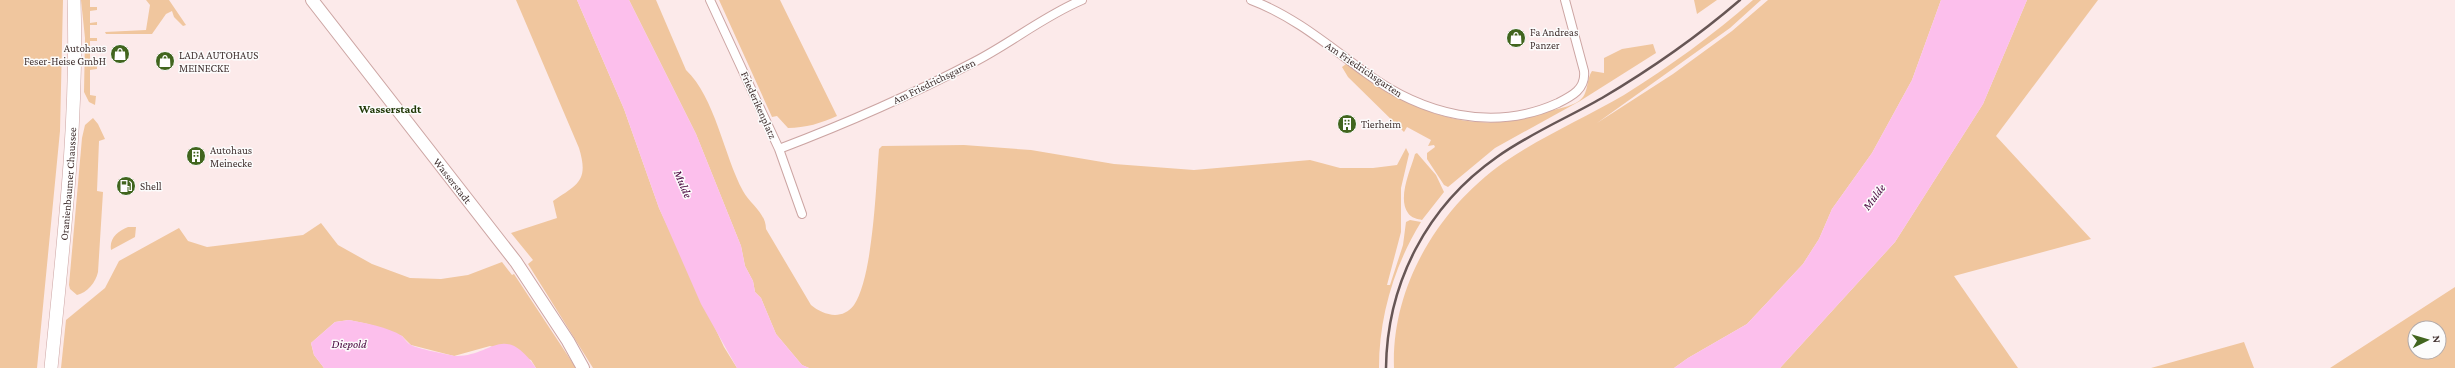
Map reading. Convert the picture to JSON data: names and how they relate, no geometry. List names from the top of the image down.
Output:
{
  "streets": {
    "main road": ["Wasserstadt", "Oranienbaumer Chaussee"],
    "street": ["Am Friedrichsgarten", "Friederikenplatz"]
  },
  "crossings": [
    ["Am Friedrichsgarten", "Friederikenplatz"]
  ],
  "districts": ["Wasserstadt"],
  "water": ["Mulde", "Diepold"],
  "places": {
    "shop": ["Fa Andreas Panzer", "Autohaus Feser-Heise GmbH", "LADA AUTOHAUS MEINECKE"],
    "building": ["Tierheim", "Autohaus Meinecke"],
    "fuel station": ["Shell"]
  },
  "north": "right"
}
